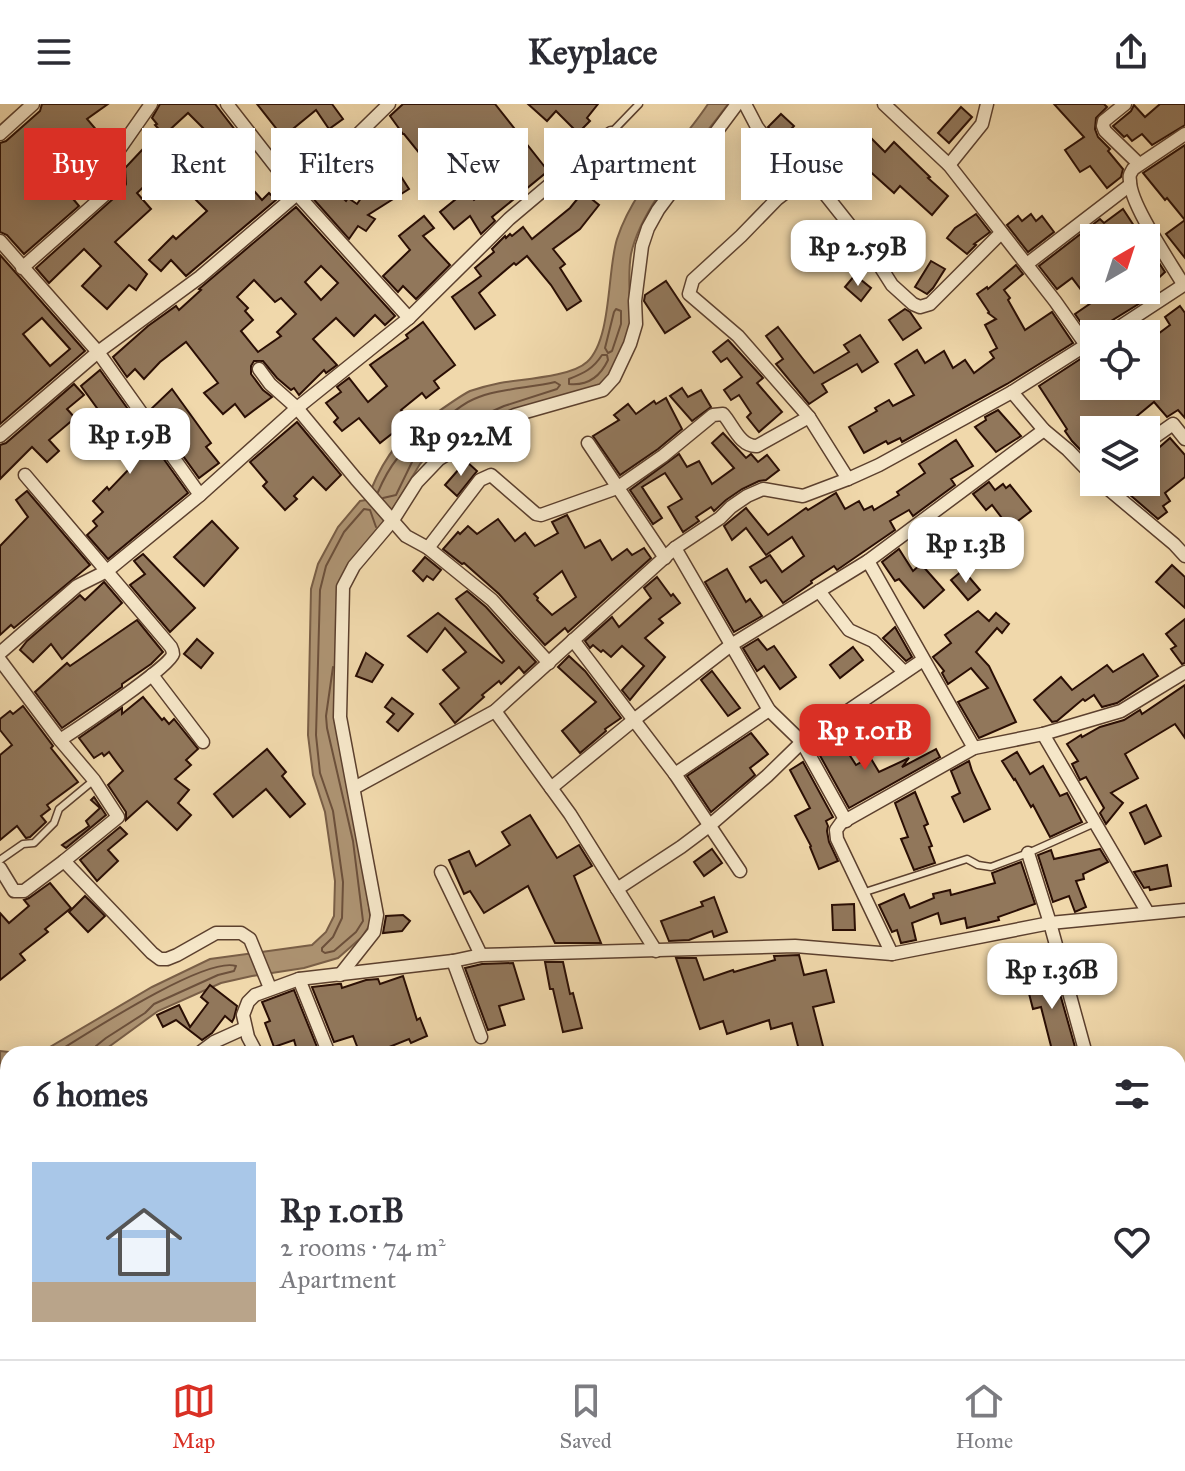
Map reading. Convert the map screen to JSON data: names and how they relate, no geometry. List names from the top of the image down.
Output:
{
  "north": "top right",
  "page": {
    "header": "Keyplace",
    "chip": [
      "Buy",
      "Rent",
      "Filters",
      "New",
      "Apartment",
      "House"
    ],
    "price": [
      "Rp 2.59B",
      "Rp 1.9B",
      "Rp 922M",
      "Rp 1.3B",
      "Rp 1.01B",
      "Rp 1.36B"
    ],
    "heading": "6 homes",
    "list": [
      {
        "name": "Rp 1.01B",
        "note": "2 rooms · 74 m² · Apartment"
      }
    ],
    "tabs": ["Map", "Saved", "Home"]
  }
}
